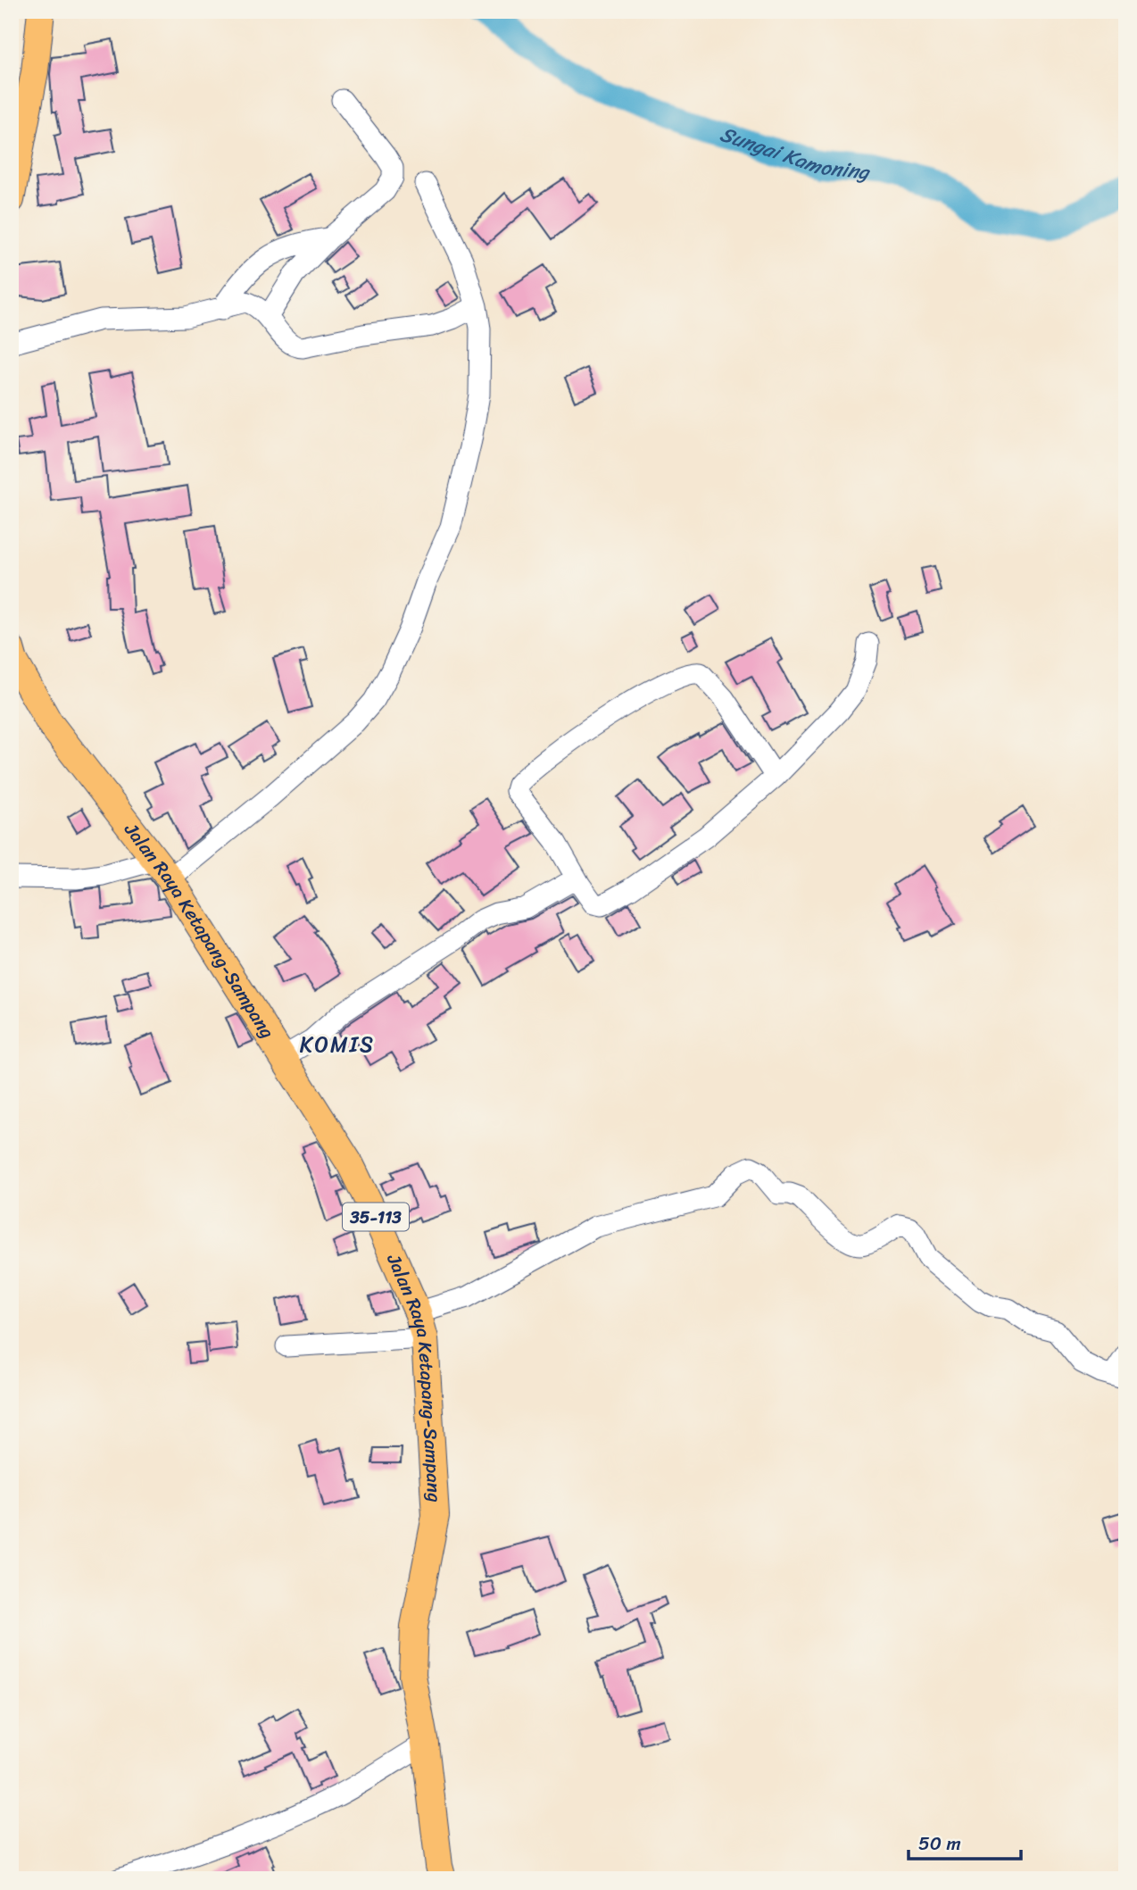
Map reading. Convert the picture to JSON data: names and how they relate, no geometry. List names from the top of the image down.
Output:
{
  "streets": {
    "main road": ["Jalan Raya Ketapang-Sampang", "35-113"]
  },
  "districts": ["KOMIS"],
  "water": ["Sungai Kamoning"],
  "scale_bar": "50 m"
}
